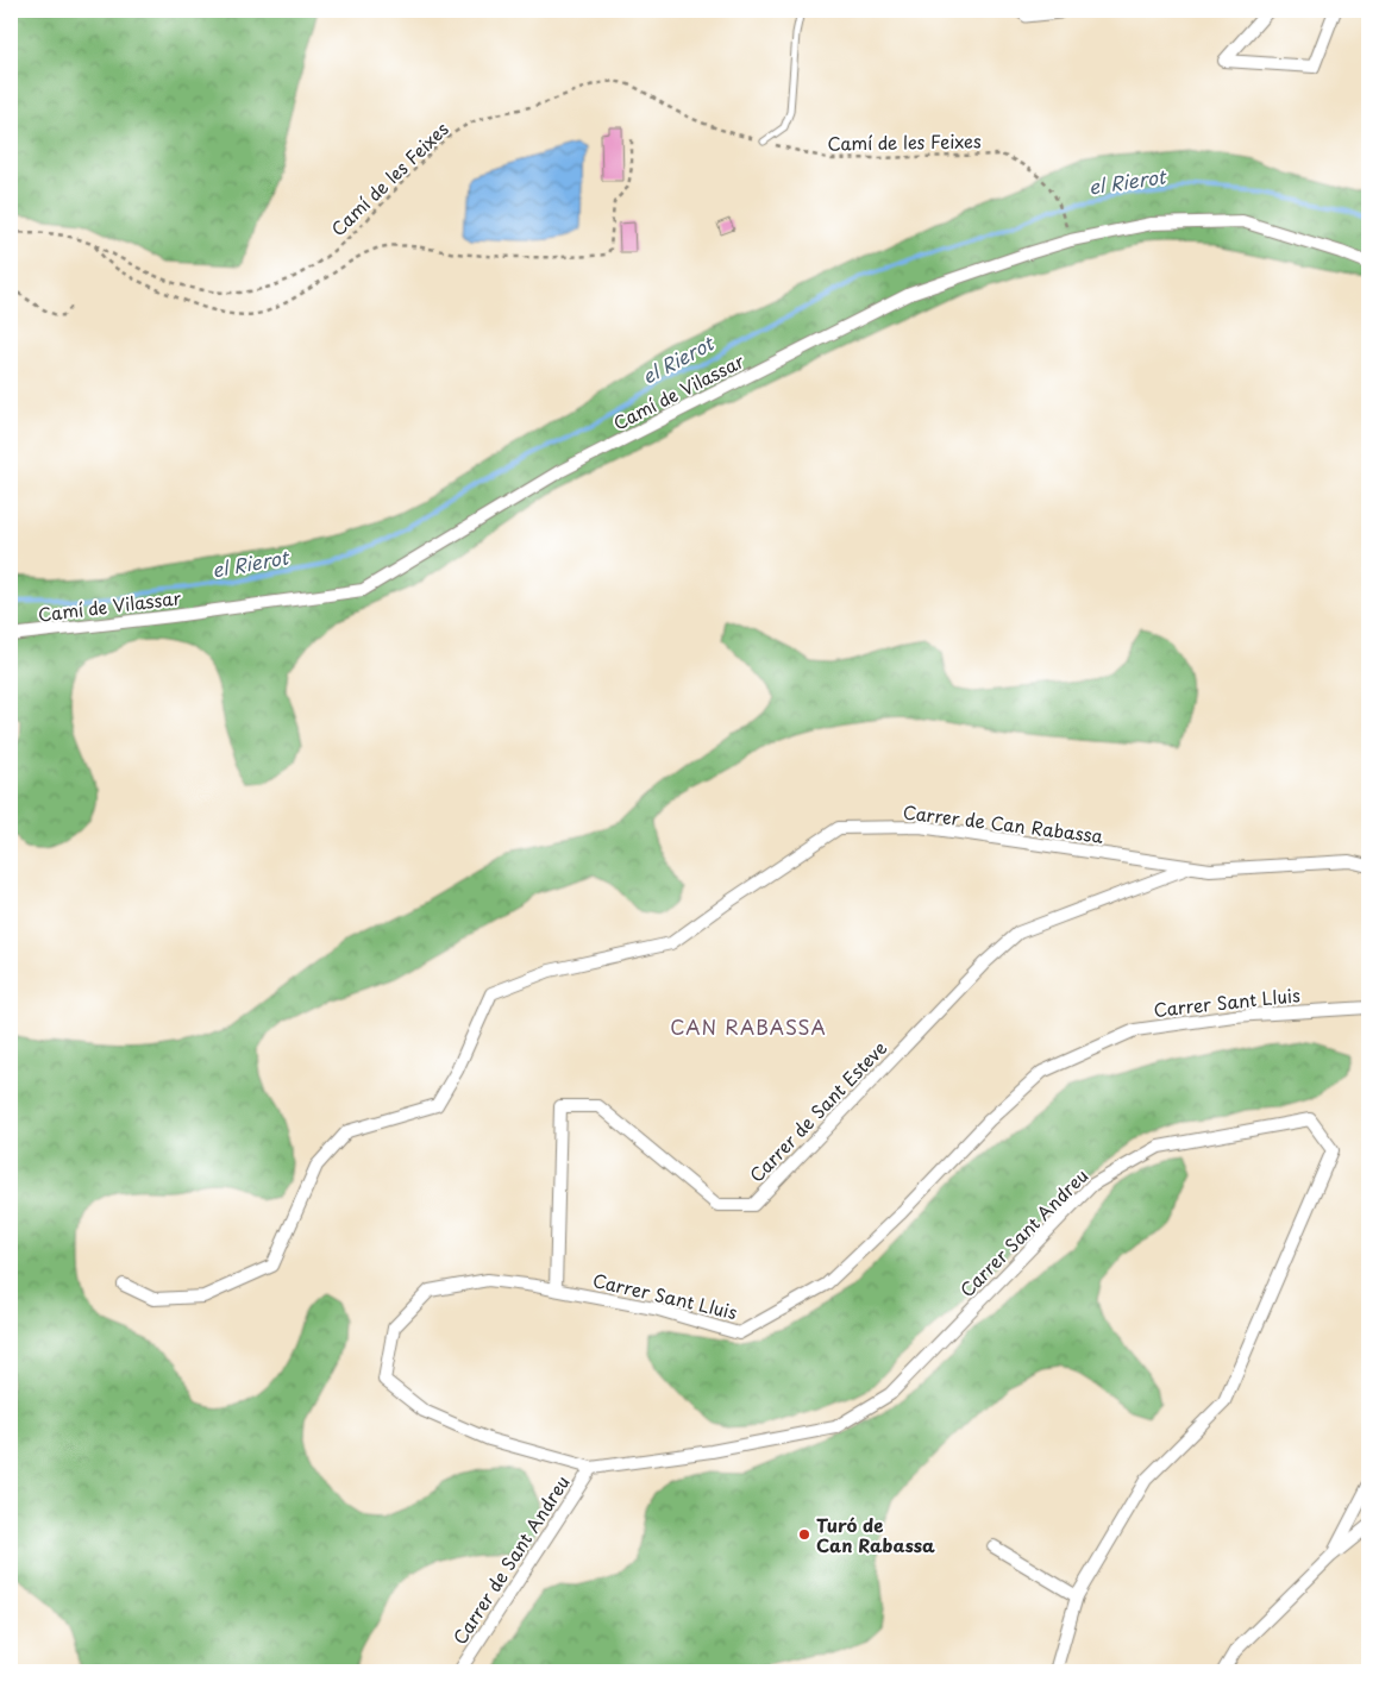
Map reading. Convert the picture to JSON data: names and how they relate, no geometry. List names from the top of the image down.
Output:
{
  "streets": {
    "street": [
      "Camí de Vilassar",
      "Carrer de Can Rabassa",
      "Carrer Sant Lluis",
      "Carrer de Sant Esteve",
      "Carrer Sant Andreu",
      "Carrer de Sant Andreu"
    ],
    "path": ["Camí de les Feixes"]
  },
  "crossings": [
    ["Carrer de Can Rabassa", "Carrer de Sant Esteve"],
    ["Carrer Sant Lluis", "Carrer de Sant Esteve"],
    ["Carrer Sant Lluis", "Carrer Sant Andreu"],
    ["Carrer Sant Lluis", "Carrer de Sant Andreu"],
    ["Carrer Sant Andreu", "Carrer de Sant Andreu"]
  ],
  "districts": ["CAN RABASSA"],
  "water": ["el Rierot"],
  "places": ["Turó de Can Rabassa"]
}
